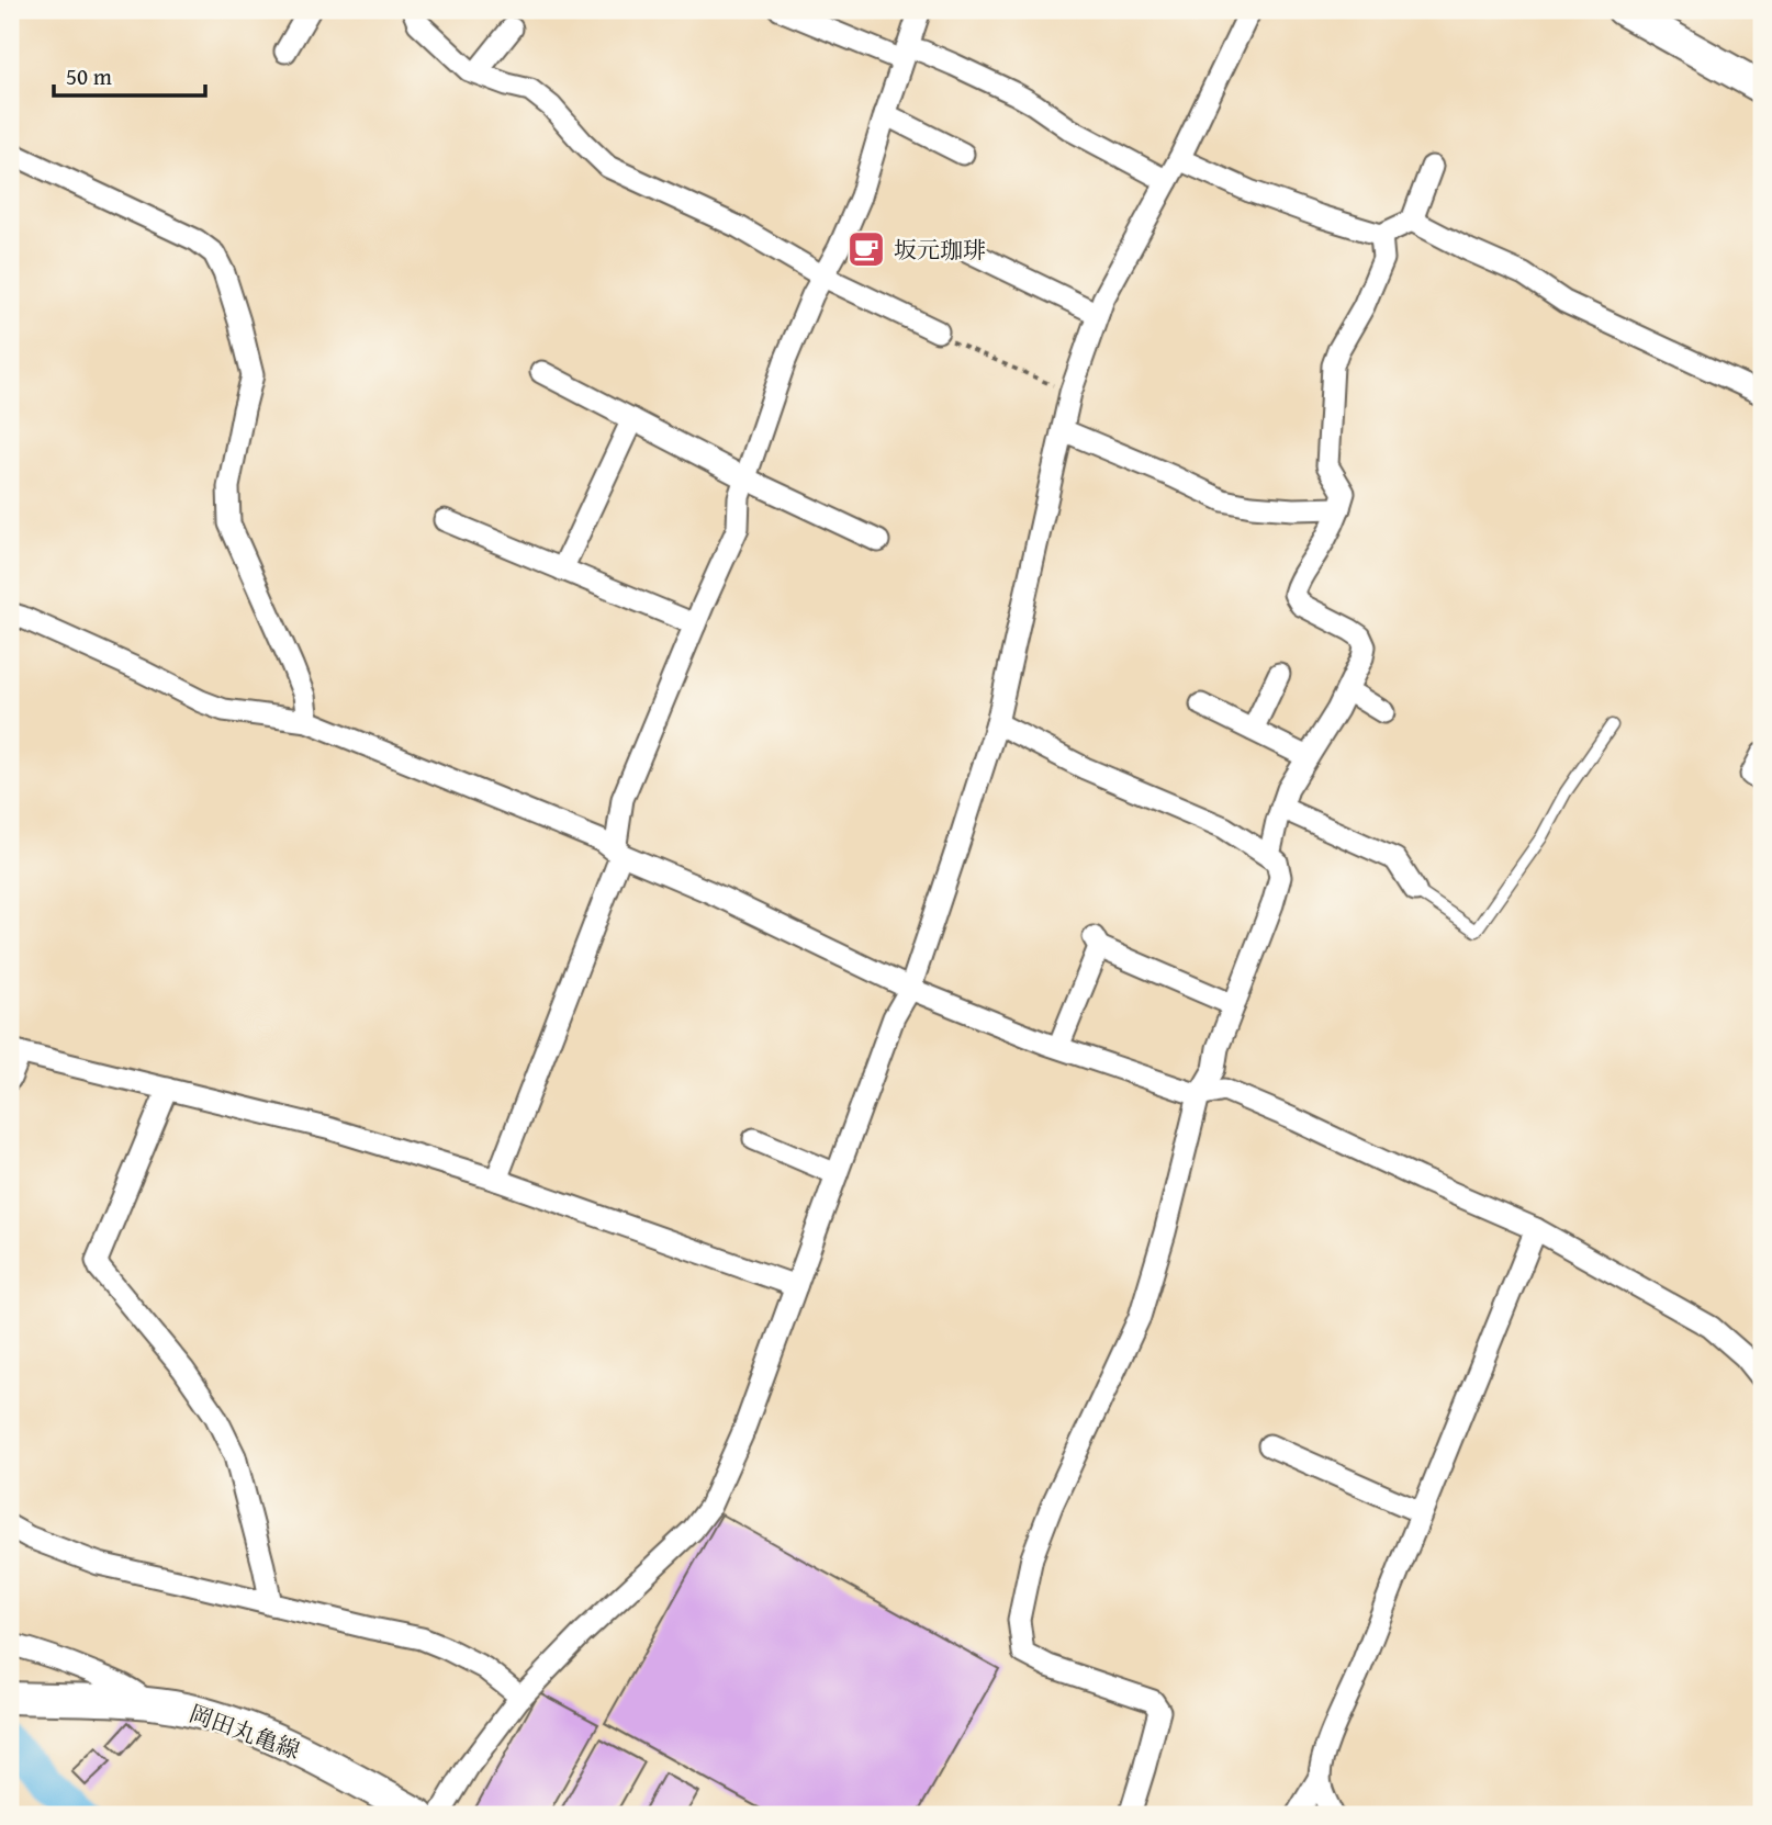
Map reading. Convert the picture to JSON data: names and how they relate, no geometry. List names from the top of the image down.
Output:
{
  "streets": {
    "main road": ["岡田丸亀線"]
  },
  "places": {
    "cafe": ["坂元珈琲"]
  },
  "scale_bar": "50 m"
}
